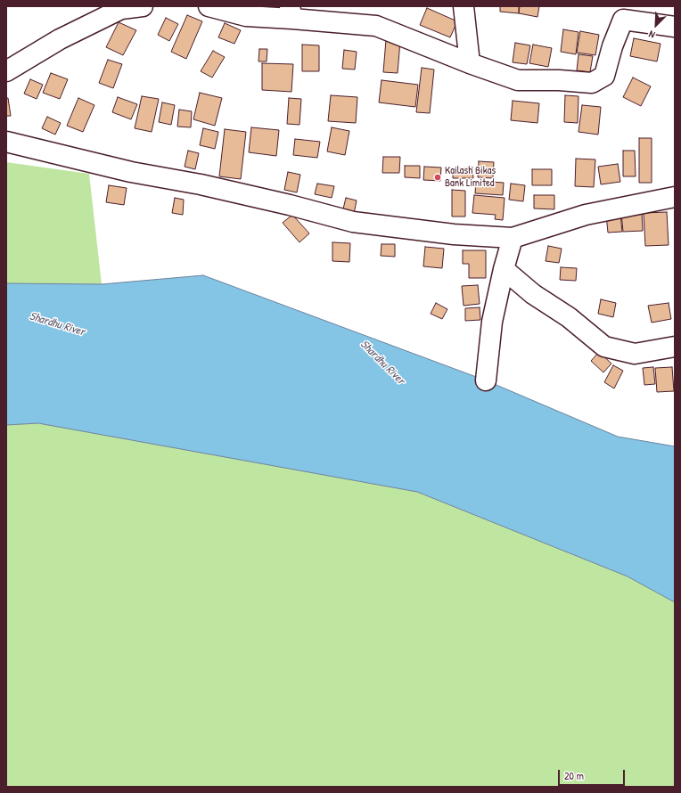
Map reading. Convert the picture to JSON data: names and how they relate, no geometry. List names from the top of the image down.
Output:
{
  "water": ["Shardhu River"],
  "places": ["Kailash Bikas Bank Limited"],
  "scale_bar": "20 m",
  "north": "bottom left"
}
